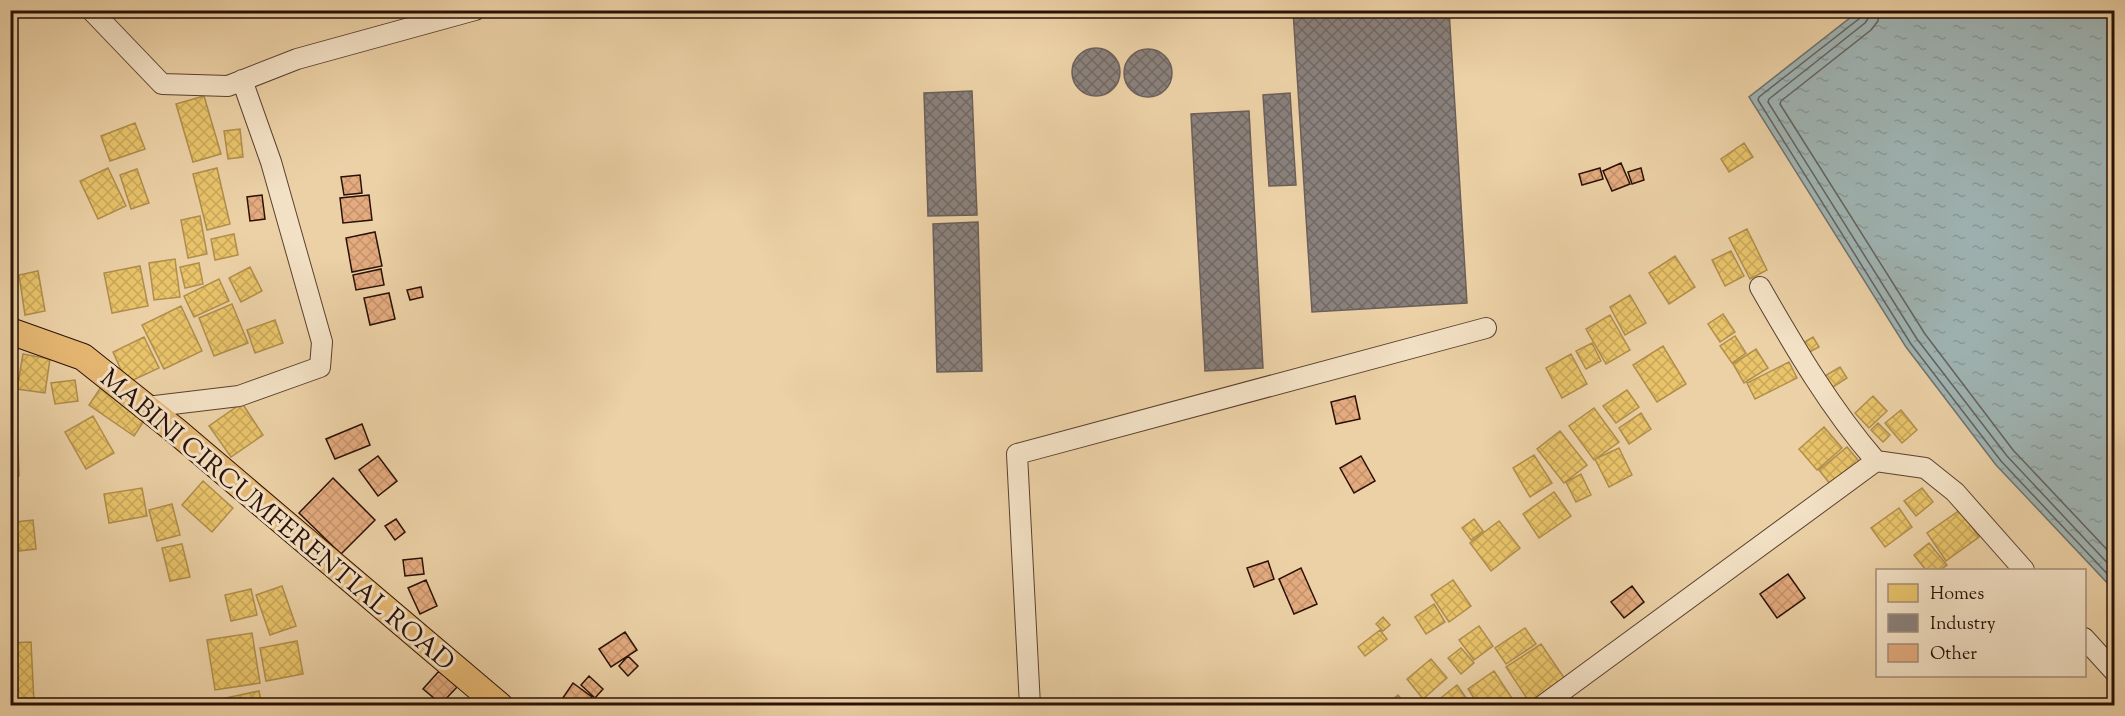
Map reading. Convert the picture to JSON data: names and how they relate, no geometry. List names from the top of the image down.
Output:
{
  "streets": {
    "main road": ["MABINI CIRCUMFERENTIAL ROAD"]
  },
  "legend": ["Homes", "Industry", "Other"]
}
